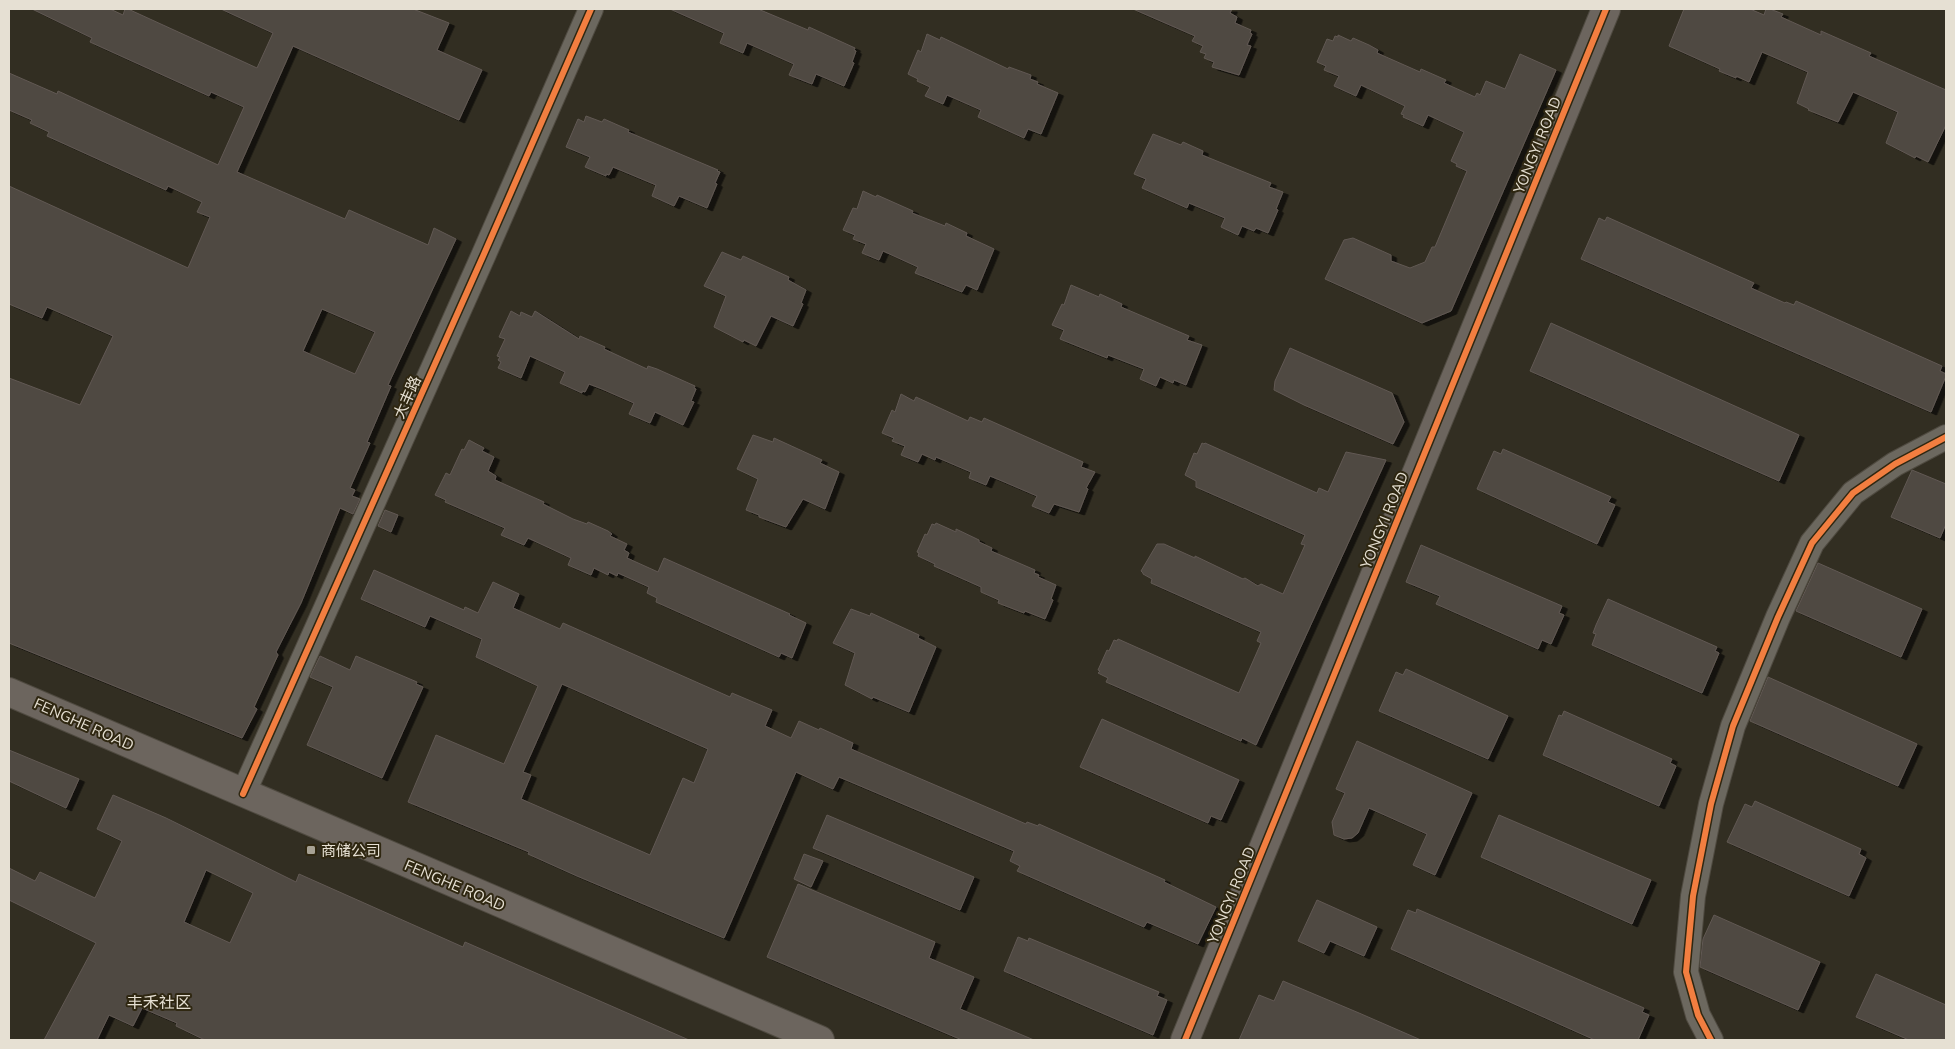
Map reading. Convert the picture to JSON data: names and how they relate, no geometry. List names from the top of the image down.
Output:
{
  "streets": {
    "street": ["YONGYI ROAD", "大丰路", "FENGHE ROAD"]
  },
  "crossings": [
    ["大丰路", "FENGHE ROAD"]
  ],
  "districts": ["丰禾社区"],
  "places": {
    "transit": ["商储公司"]
  }
}
